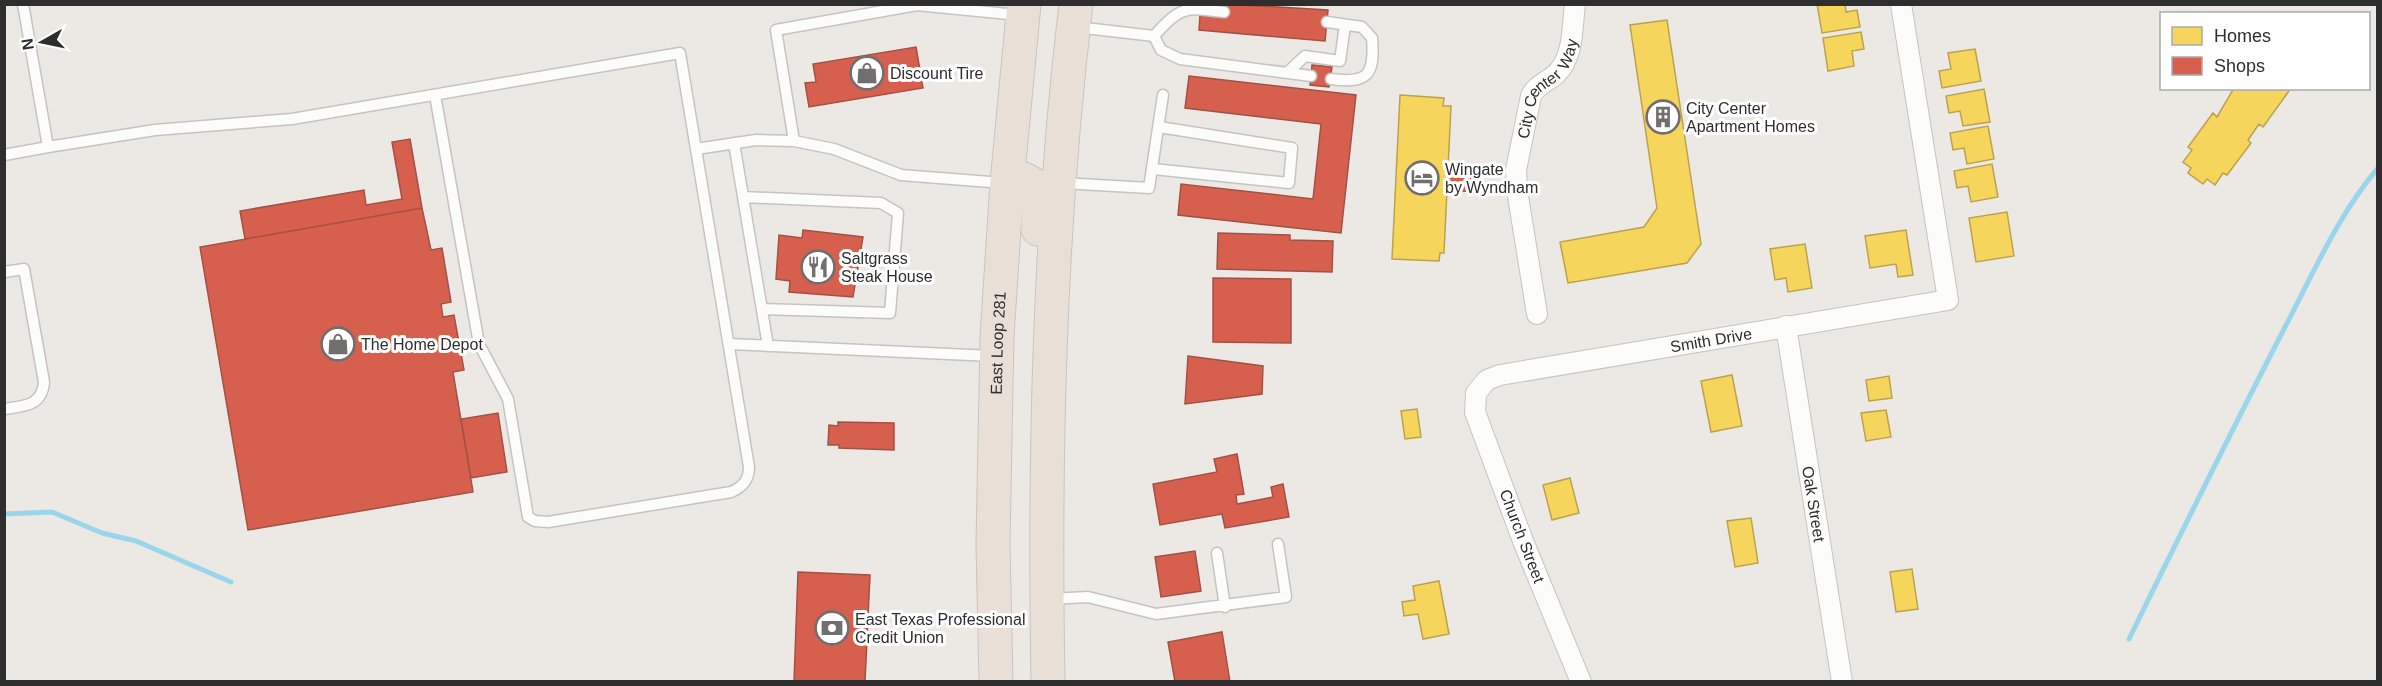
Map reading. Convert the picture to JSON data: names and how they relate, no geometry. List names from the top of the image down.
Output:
{
  "streets": {
    "highway": ["East Loop 281"],
    "street": [
      "City Center Way",
      "Smith Drive",
      "Oak Street",
      "Church Street"
    ]
  },
  "crossings": [
    ["Smith Drive", "Oak Street"],
    ["Smith Drive", "Church Street"]
  ],
  "places": {
    "shop": ["Discount Tire", "The Home Depot"],
    "building": ["City Center Apartment Homes"],
    "hotel": ["Wingate by Wyndham"],
    "restaurant": ["Saltgrass Steak House"],
    "bank": ["East Texas Professional Credit Union"]
  },
  "legend": ["Homes", "Shops"],
  "north": "left"
}
